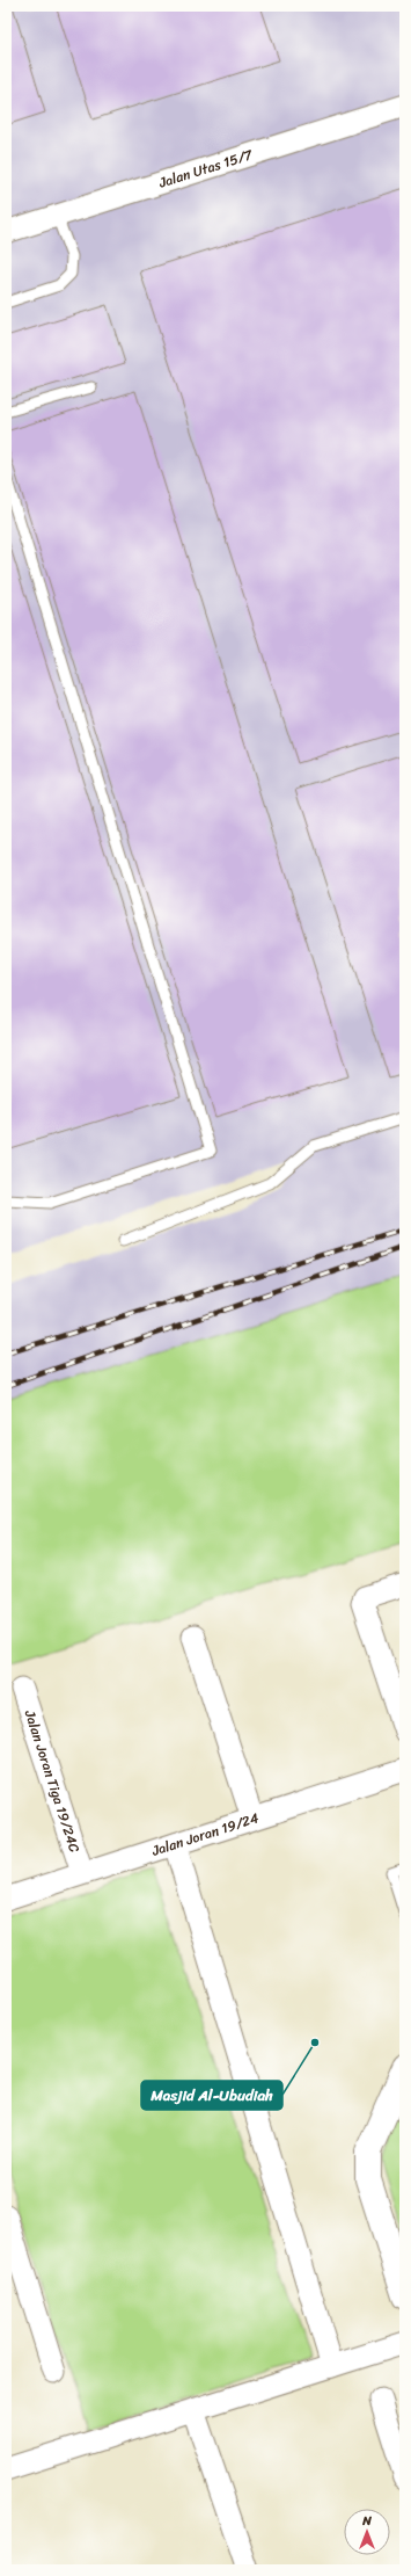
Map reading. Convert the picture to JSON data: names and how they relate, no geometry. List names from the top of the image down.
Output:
{
  "streets": {
    "street": ["Jalan Utas 15/7", "Jalan Joran Tiga 19/24C", "Jalan Joran 19/24"]
  },
  "crossings": [
    ["Jalan Joran Tiga 19/24C", "Jalan Joran 19/24"]
  ],
  "places": ["Masjid Al-Ubudiah"],
  "north": "top"
}
